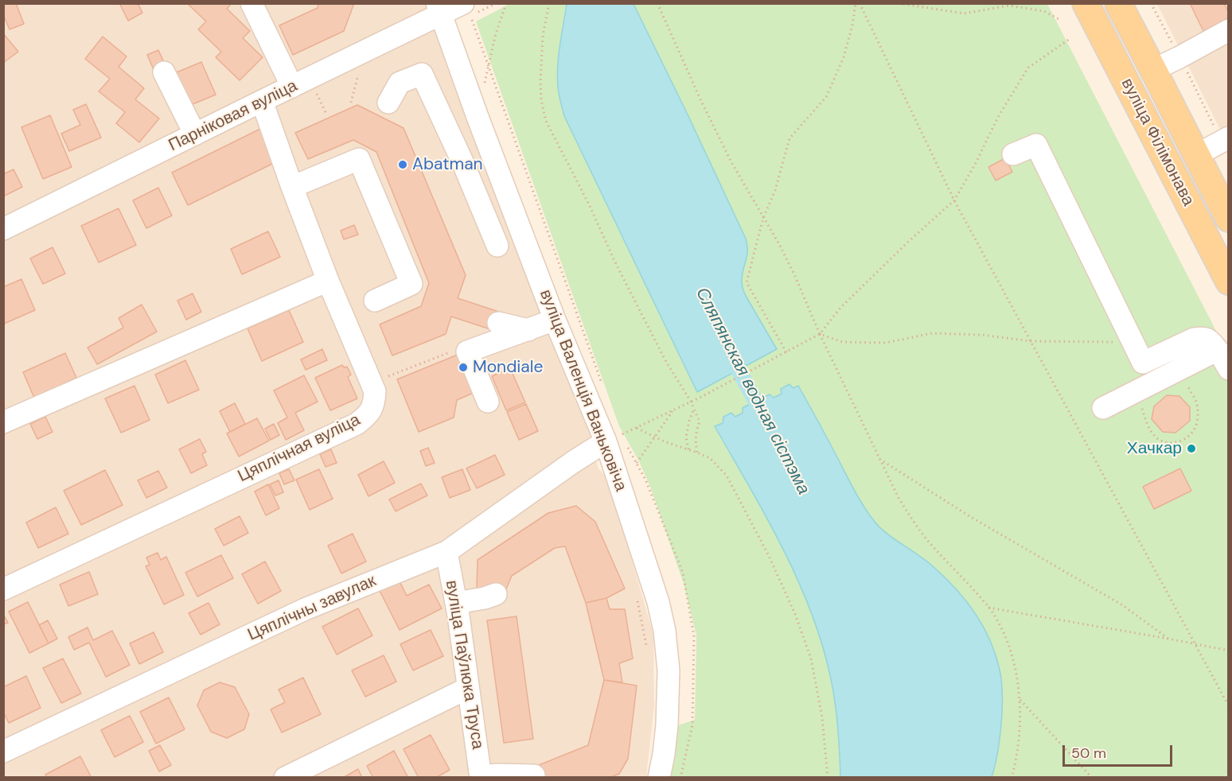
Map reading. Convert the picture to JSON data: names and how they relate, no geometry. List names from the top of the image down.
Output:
{
  "streets": {
    "main road": ["вуліца Філімонава"],
    "street": [
      "Парніковая вуліца",
      "вуліца Валенція Ваньковіча",
      "Цяплічная вуліца",
      "Цяплічны завулак",
      "вуліца Паўлюка Труса"
    ]
  },
  "crossings": [
    ["Парніковая вуліца", "вуліца Валенція Ваньковіча"],
    ["Парніковая вуліца", "Цяплічная вуліца"],
    ["вуліца Валенція Ваньковіча", "Цяплічны завулак"],
    ["Цяплічны завулак", "вуліца Паўлюка Труса"]
  ],
  "water": ["Сляпянская водная сістэма"],
  "places": ["Abatman", "Mondiale", "Хачкар"],
  "scale_bar": "50 m"
}
